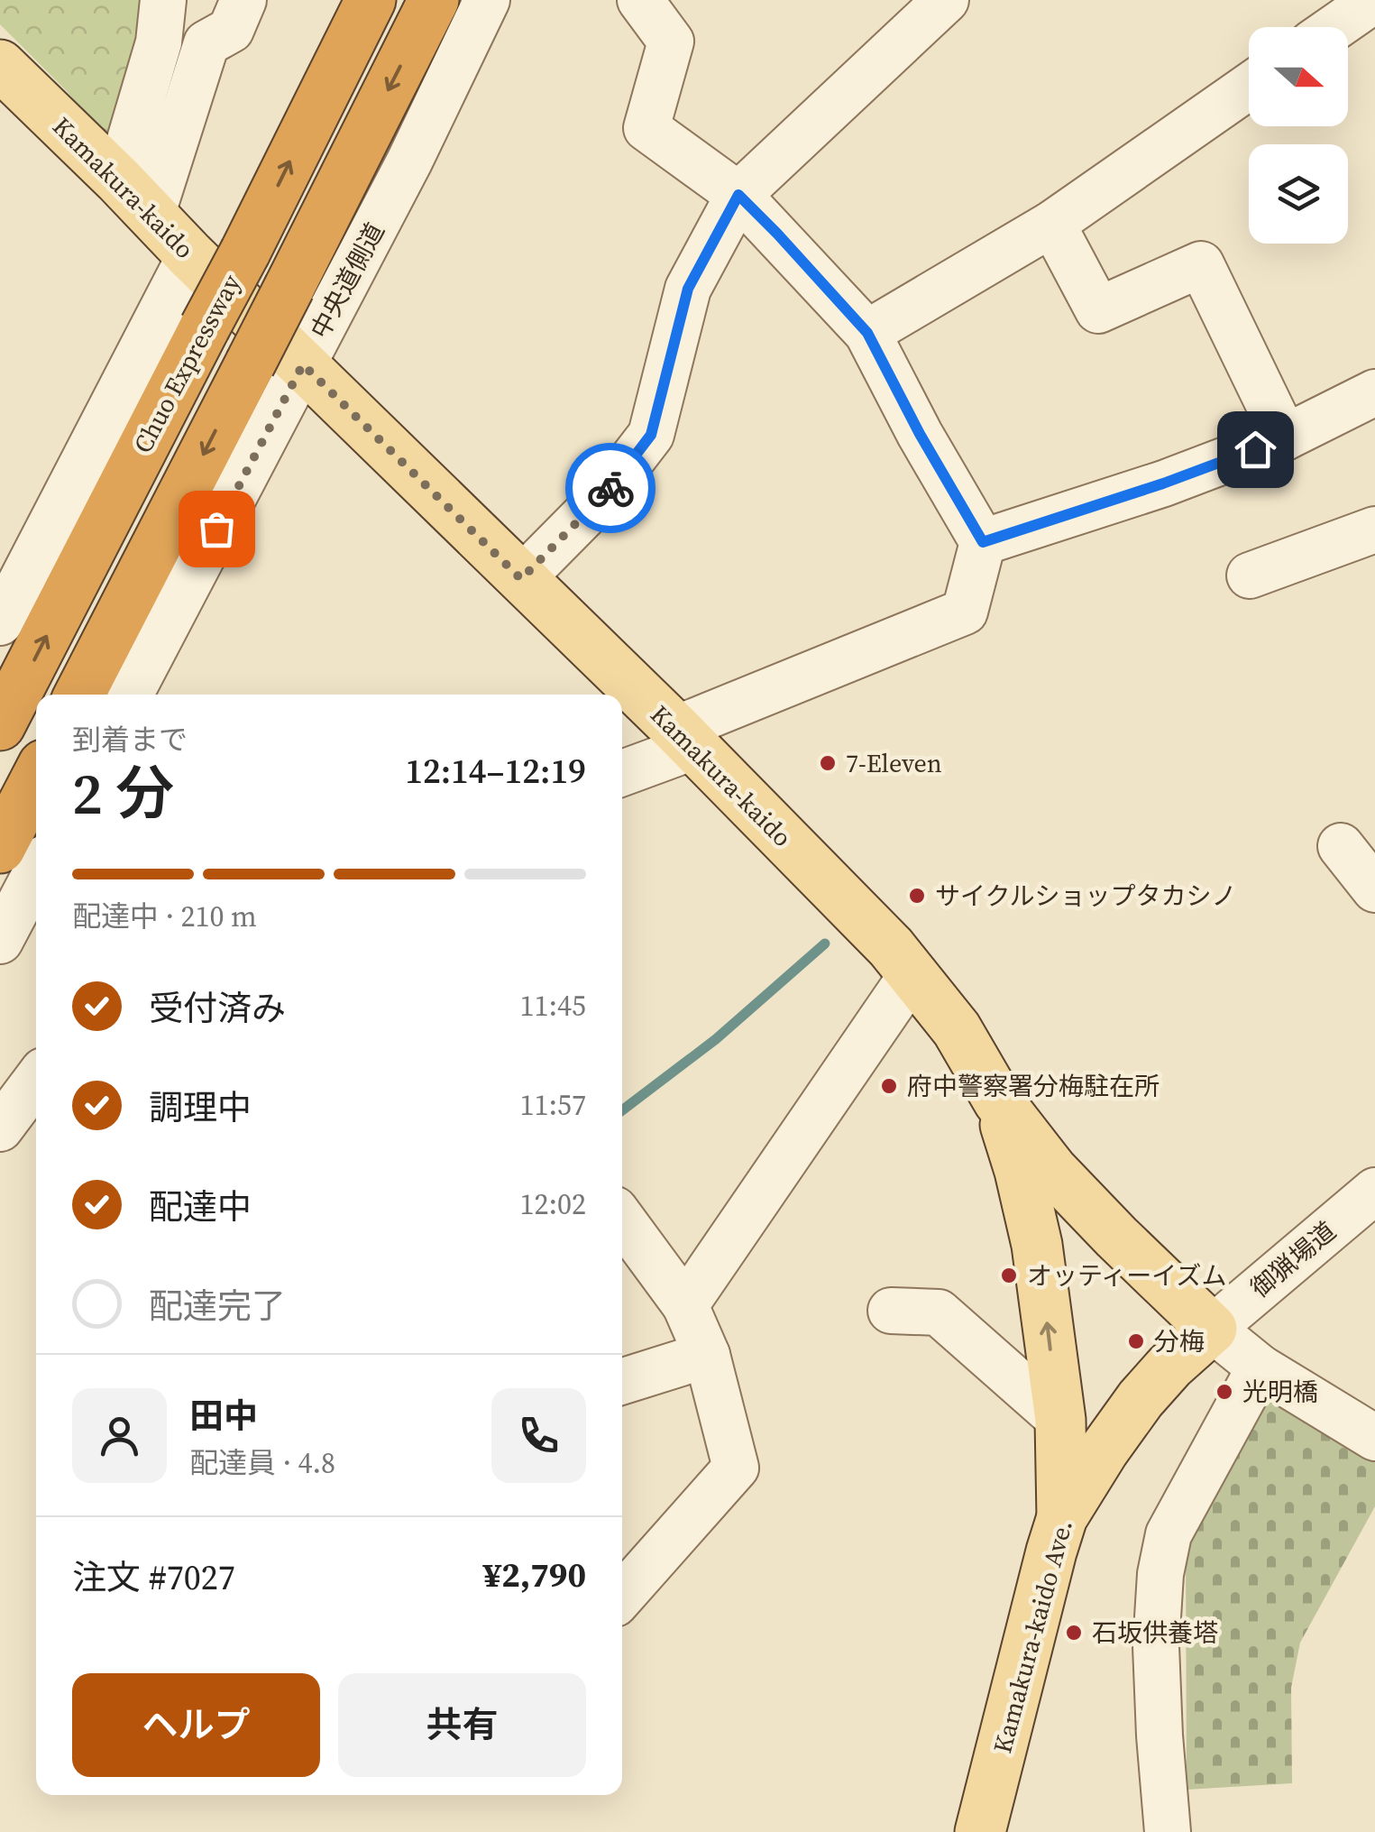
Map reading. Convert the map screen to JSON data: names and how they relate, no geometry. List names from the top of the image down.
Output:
{
  "streets": {
    "highway": ["Chuo Expressway"],
    "main road": ["Kamakura-kaido", "Kamakura-kaido Ave."],
    "street": ["中央道側道", "御猟場道"]
  },
  "crossings": [
    ["Kamakura-kaido", "中央道側道"],
    ["Kamakura-kaido", "御猟場道"],
    ["Kamakura-kaido", "Kamakura-kaido Ave."],
    ["御猟場道", "Kamakura-kaido Ave."]
  ],
  "places": [
    "7-Eleven",
    "サイクルショップタカシノ",
    "府中警察署分梅駐在所",
    "オッティーイズム",
    "分梅",
    "光明橋",
    "石坂供養塔"
  ],
  "north": "right",
  "page": {
    "heading": ["2 分", "到着まで", "12:14–12:19"],
    "panel": [
      "田中",
      "配達員 · 4.8",
      "注文 #7027",
      "¥2,790"
    ],
    "bar": "配達中 · 210 m",
    "list": [
      ["受付済み", "11:45"],
      ["調理中", "11:57"],
      ["配達中", "12:02"],
      "配達完了"
    ],
    "buttons": ["ヘルプ", "共有"]
  }
}
